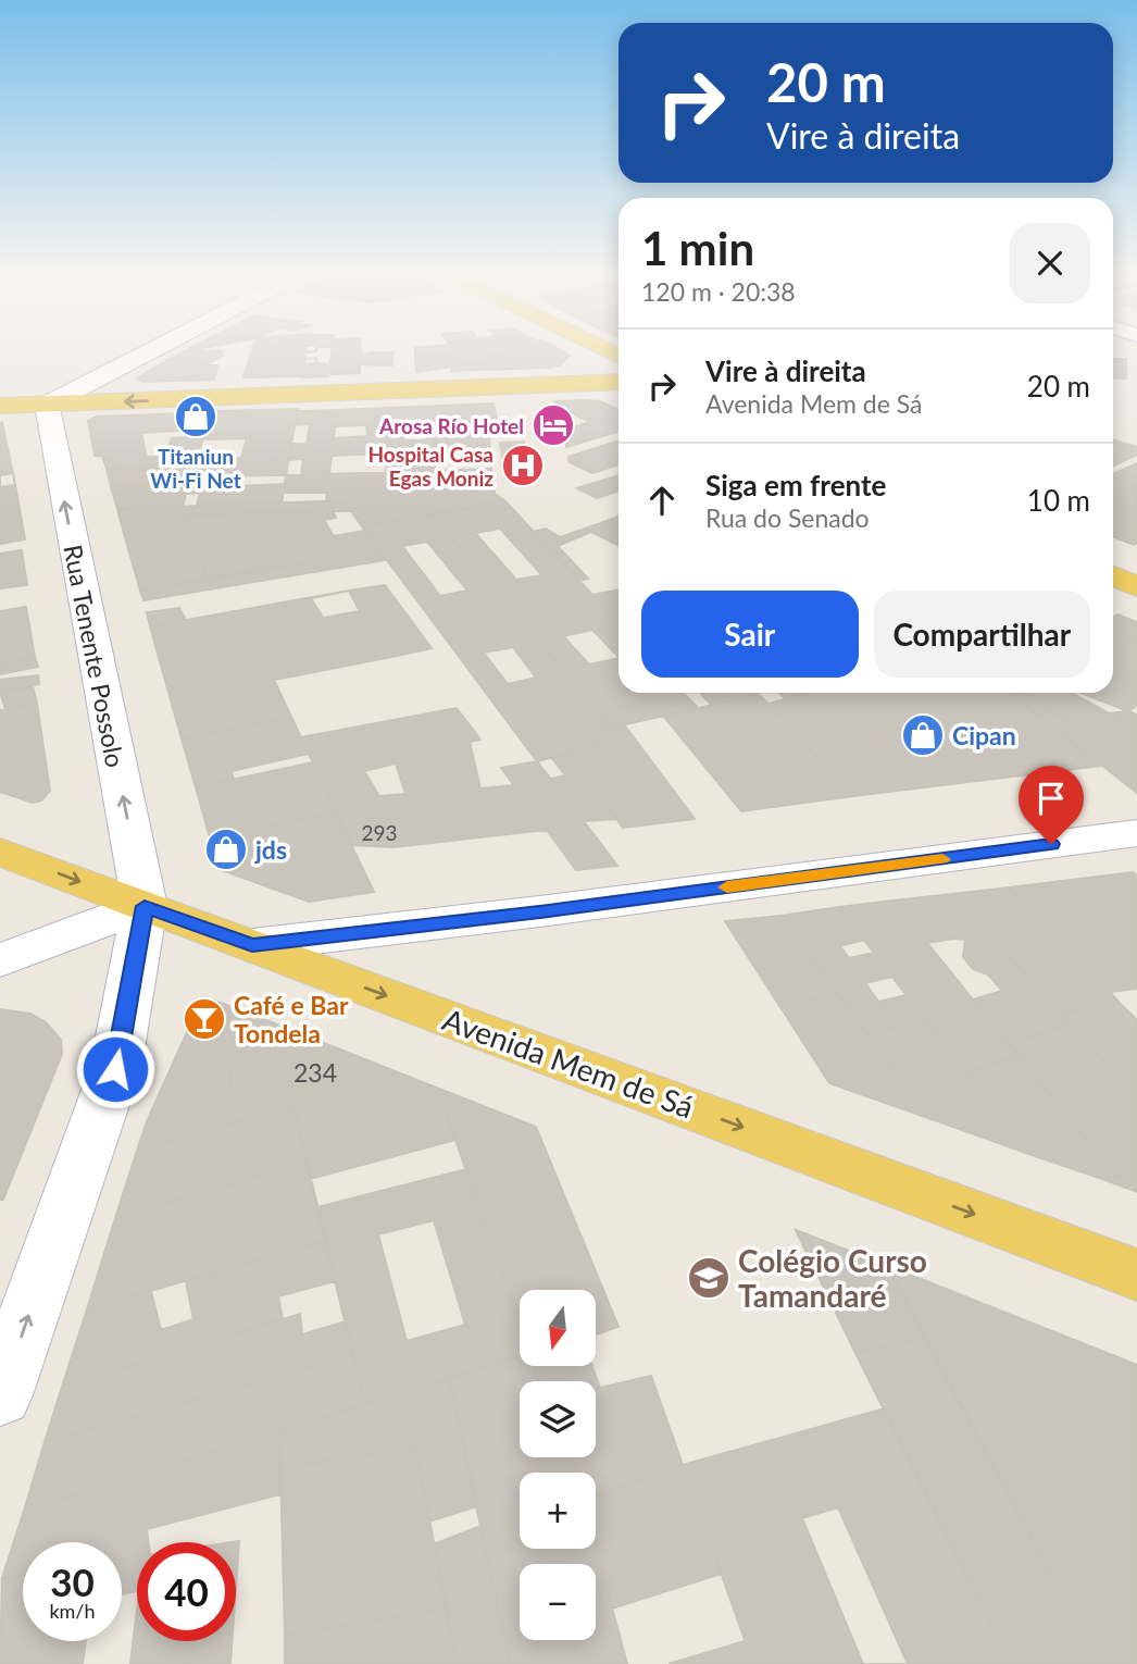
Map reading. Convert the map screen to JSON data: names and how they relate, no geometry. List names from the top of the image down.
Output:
{
  "streets": {
    "main road": ["Avenida Mem de Sá"],
    "street": ["Rua Tenente Possolo"]
  },
  "crossings": [
    ["Rua Tenente Possolo", "Avenida Mem de Sá"]
  ],
  "one_way": ["Rua Tenente Possolo", "Avenida Mem de Sá"],
  "places": {
    "shop": ["Titaniun Wi-Fi Net", "Cipan", "jds"],
    "hotel": ["Arosa Río Hotel"],
    "hospital": ["Hospital Casa Egas Moniz"],
    "bar": ["Café e Bar Tondela"],
    "school or university": ["Colégio Curso Tamandaré"]
  },
  "house_numbers": ["293", "234"],
  "north": "bottom",
  "page": {
    "turn": ["20 m", "Vire à direita"],
    "heading": ["1 min", "120 m · 20:38"],
    "list": [
      {
        "name": "Vire à direita",
        "note": "Avenida Mem de Sá",
        "value": "20 m"
      },
      {
        "name": "Siga em frente",
        "note": "Rua do Senado",
        "value": "10 m"
      }
    ],
    "buttons": ["Sair", "Compartilhar"],
    "map_buttons": ["+", "−"],
    "speed": "30 km/h",
    "limit": "40"
  }
}
